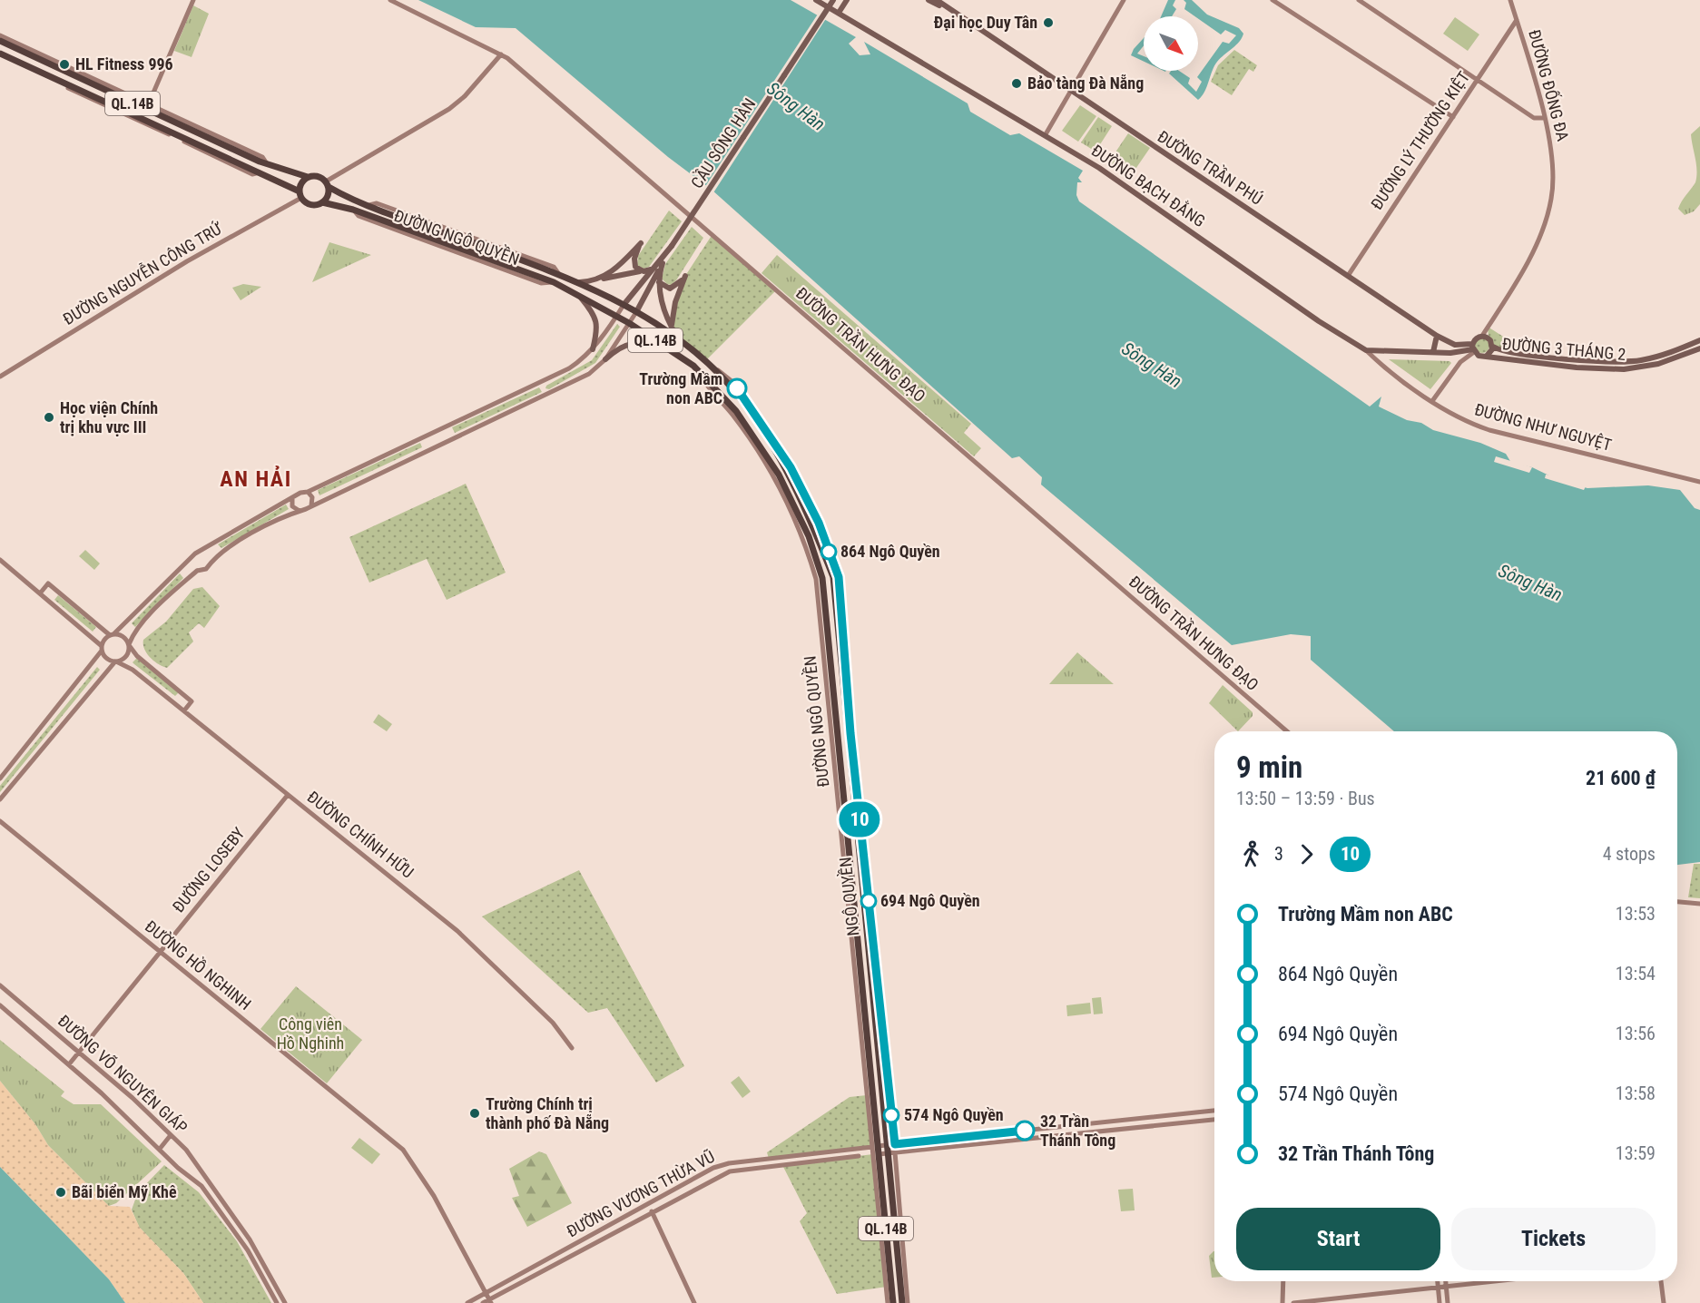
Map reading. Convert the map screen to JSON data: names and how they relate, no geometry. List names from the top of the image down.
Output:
{
  "streets": {
    "highway": ["QL.14B", "ĐƯỜNG NGÔ QUYỀN", "NGÔ QUYỀN"],
    "main road": [
      "CẦU SÔNG HÀN",
      "ĐƯỜNG TRẦN PHÚ",
      "ĐƯỜNG BẠCH ĐẰNG",
      "ĐƯỜNG 3 THÁNG 2"
    ],
    "street": [
      "ĐƯỜNG ĐỐNG ĐA",
      "ĐƯỜNG LÝ THƯỜNG KIỆT",
      "ĐƯỜNG NGUYỄN CÔNG TRỨ",
      "ĐƯỜNG TRẦN HƯNG ĐẠO",
      "ĐƯỜNG NHƯ NGUYỆT",
      "ĐƯỜNG CHÍNH HỮU",
      "ĐƯỜNG LOSEBY",
      "ĐƯỜNG HỒ NGHINH",
      "ĐƯỜNG VÕ NGUYÊN GIÁP",
      "ĐƯỜNG VƯƠNG THỪA VŨ"
    ]
  },
  "crossings": [
    ["ĐƯỜNG ĐỐNG ĐA", "ĐƯỜNG LÝ THƯỜNG KIỆT"],
    ["ĐƯỜNG ĐỐNG ĐA", "ĐƯỜNG TRẦN PHÚ"],
    ["ĐƯỜNG ĐỐNG ĐA", "ĐƯỜNG 3 THÁNG 2"],
    ["QL.14B", "ĐƯỜNG NGÔ QUYỀN"],
    ["QL.14B", "ĐƯỜNG NGUYỄN CÔNG TRỨ"],
    ["ĐƯỜNG LÝ THƯỜNG KIỆT", "ĐƯỜNG TRẦN PHÚ"],
    ["CẦU SÔNG HÀN", "ĐƯỜNG NGÔ QUYỀN"],
    ["ĐƯỜNG TRẦN PHÚ", "ĐƯỜNG 3 THÁNG 2"],
    ["ĐƯỜNG BẠCH ĐẰNG", "ĐƯỜNG NHƯ NGUYỆT"],
    ["ĐƯỜNG NGÔ QUYỀN", "ĐƯỜNG NGUYỄN CÔNG TRỨ"],
    ["ĐƯỜNG NGÔ QUYỀN", "NGÔ QUYỀN"],
    ["ĐƯỜNG CHÍNH HỮU", "ĐƯỜNG LOSEBY"],
    ["ĐƯỜNG LOSEBY", "ĐƯỜNG HỒ NGHINH"],
    ["ĐƯỜNG LOSEBY", "ĐƯỜNG VÕ NGUYÊN GIÁP"],
    ["NGÔ QUYỀN", "ĐƯỜNG VƯƠNG THỪA VŨ"],
    ["ĐƯỜNG HỒ NGHINH", "ĐƯỜNG VƯƠNG THỪA VŨ"]
  ],
  "districts": ["AN HẢI"],
  "water": ["Sông Hàn"],
  "parks": ["Công viên Hồ Nghinh"],
  "places": [
    "Đại học Duy Tân",
    "HL Fitness 996",
    "Bảo tàng Đà Nẵng",
    "Trường Mầm non ABC",
    "Học viện Chính trị khu vực III",
    "864 Ngô Quyền",
    "694 Ngô Quyền",
    "Trường Chính trị thành phố Đà Nẵng",
    "574 Ngô Quyền",
    "32 Trần Thánh Tông",
    "Bãi biển Mỹ Khê"
  ],
  "lines": ["bus line 10"],
  "north": "bottom right",
  "page": {
    "on_map": "10",
    "heading": ["9 min", "13:50 – 13:59 · Bus", "21 600 ₫"],
    "legs": ["3", "10", "4 stops"],
    "list": [
      {
        "name": "Trường Mầm non ABC",
        "value": "13:53"
      },
      {
        "name": "864 Ngô Quyền",
        "value": "13:54"
      },
      {
        "name": "694 Ngô Quyền",
        "value": "13:56"
      },
      {
        "name": "574 Ngô Quyền",
        "value": "13:58"
      },
      {
        "name": "32 Trần Thánh Tông",
        "value": "13:59"
      }
    ],
    "buttons": ["Start", "Tickets"]
  }
}
